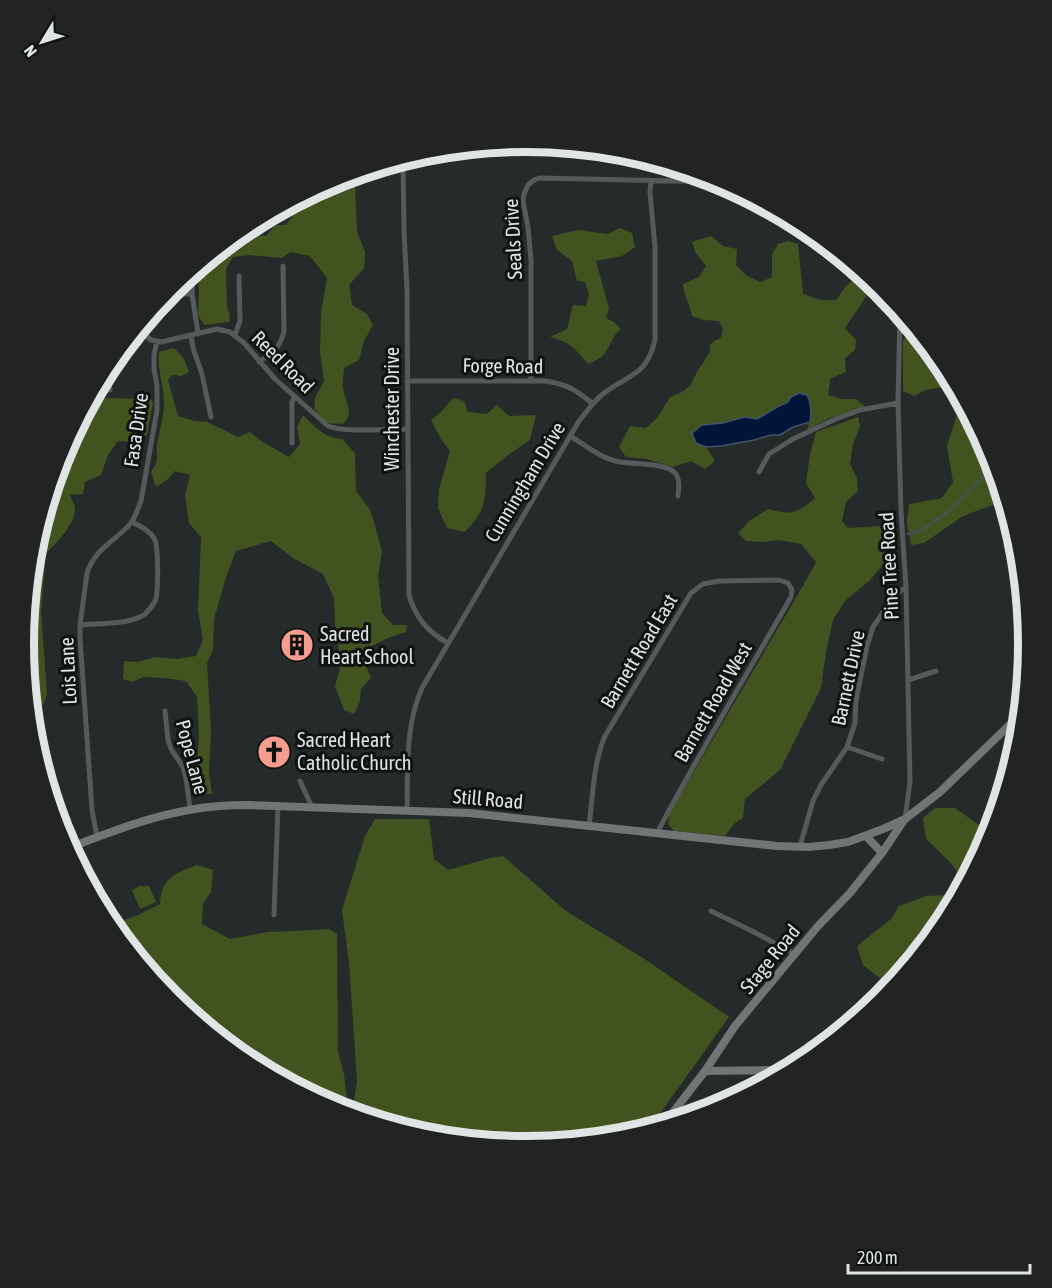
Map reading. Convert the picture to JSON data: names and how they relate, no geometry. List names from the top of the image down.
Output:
{
  "streets": {
    "main road": ["Still Road", "Stage Road"],
    "street": [
      "Seals Drive",
      "Reed Road",
      "Forge Road",
      "Winchester Drive",
      "Fasa Drive",
      "Cunningham Drive",
      "Pine Tree Road",
      "Barnett Road East",
      "Lois Lane",
      "Barnett Drive",
      "Barnett Road West",
      "Pope Lane"
    ]
  },
  "crossings": [
    ["Seals Drive", "Forge Road"],
    ["Seals Drive", "Cunningham Drive"],
    ["Reed Road", "Winchester Drive"],
    ["Reed Road", "Fasa Drive"],
    ["Forge Road", "Winchester Drive"],
    ["Forge Road", "Cunningham Drive"],
    ["Winchester Drive", "Cunningham Drive"],
    ["Fasa Drive", "Lois Lane"],
    ["Cunningham Drive", "Still Road"],
    ["Pine Tree Road", "Barnett Drive"],
    ["Pine Tree Road", "Still Road"],
    ["Pine Tree Road", "Stage Road"],
    ["Barnett Road East", "Barnett Road West"],
    ["Barnett Road East", "Still Road"],
    ["Lois Lane", "Still Road"],
    ["Barnett Drive", "Still Road"],
    ["Barnett Road West", "Still Road"],
    ["Pope Lane", "Still Road"],
    ["Still Road", "Stage Road"]
  ],
  "places": {
    "building": ["Sacred Heart School"],
    "church": ["Sacred Heart Catholic Church"]
  },
  "scale_bar": "200 m",
  "north": "bottom left"
}
